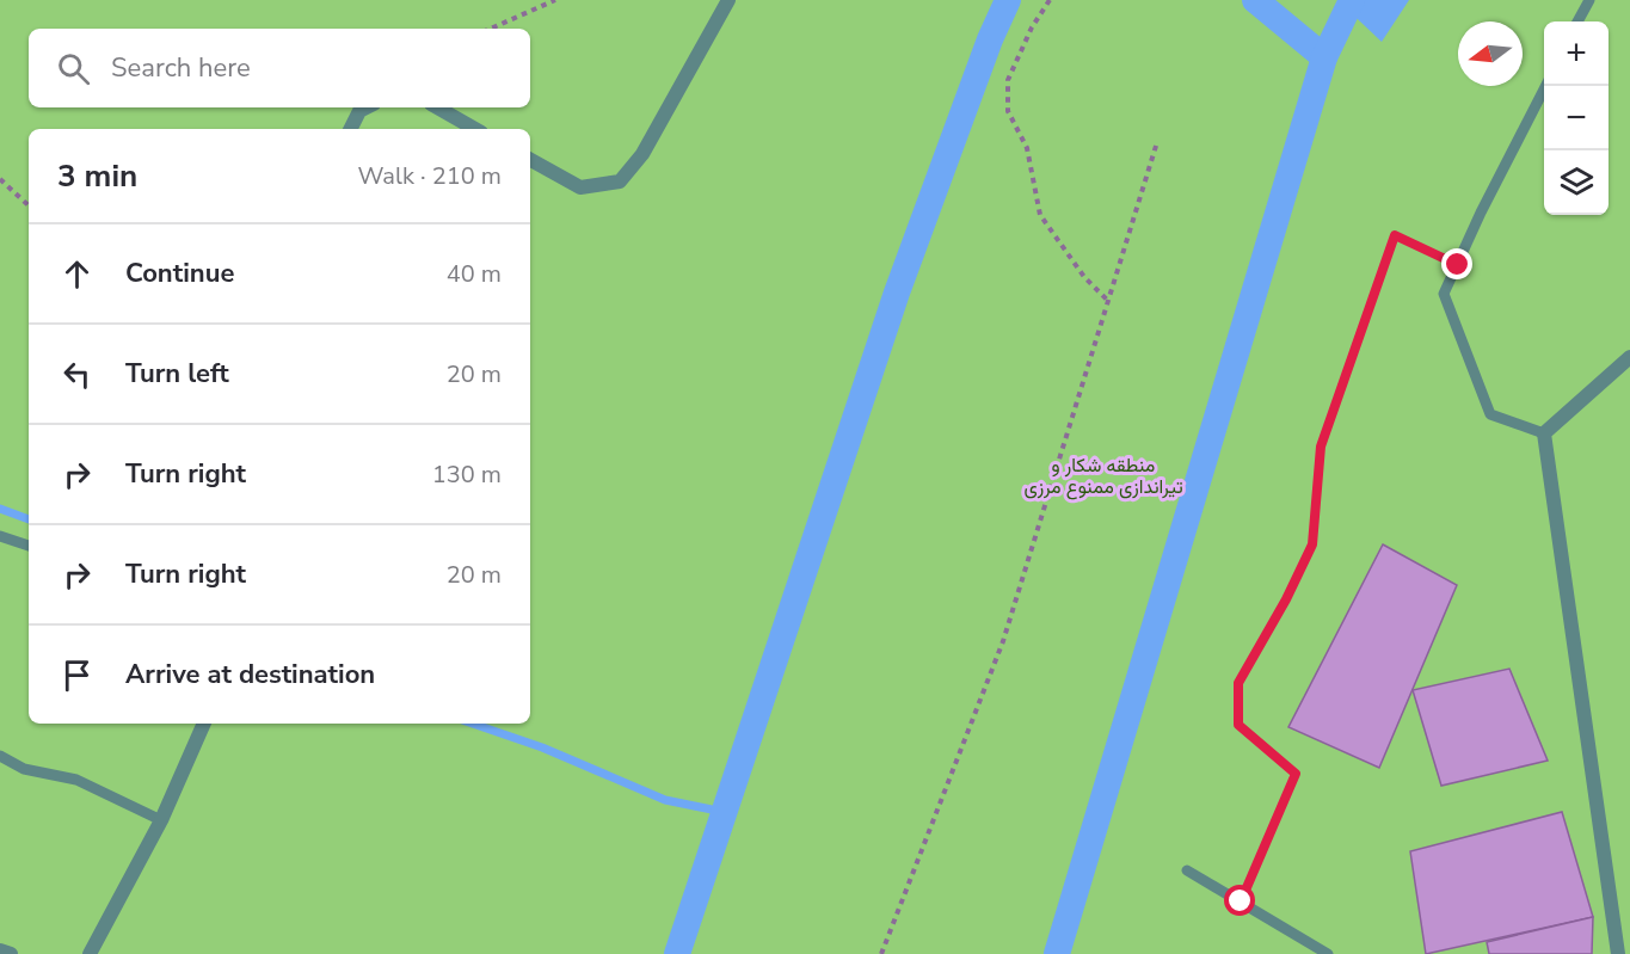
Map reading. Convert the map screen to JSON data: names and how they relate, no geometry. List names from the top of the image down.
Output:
{
  "parks": ["منطقه شکار و تیراندازی ممنوع مرزی"],
  "north": "left",
  "page": {
    "map_buttons": ["+", "−"],
    "search": "Search here",
    "heading": ["3 min", "Walk · 210 m"],
    "list": [
      ["Continue", "40 m"],
      ["Turn left", "20 m"],
      ["Turn right", "130 m"],
      ["Turn right", "20 m"],
      "Arrive at destination"
    ]
  }
}
